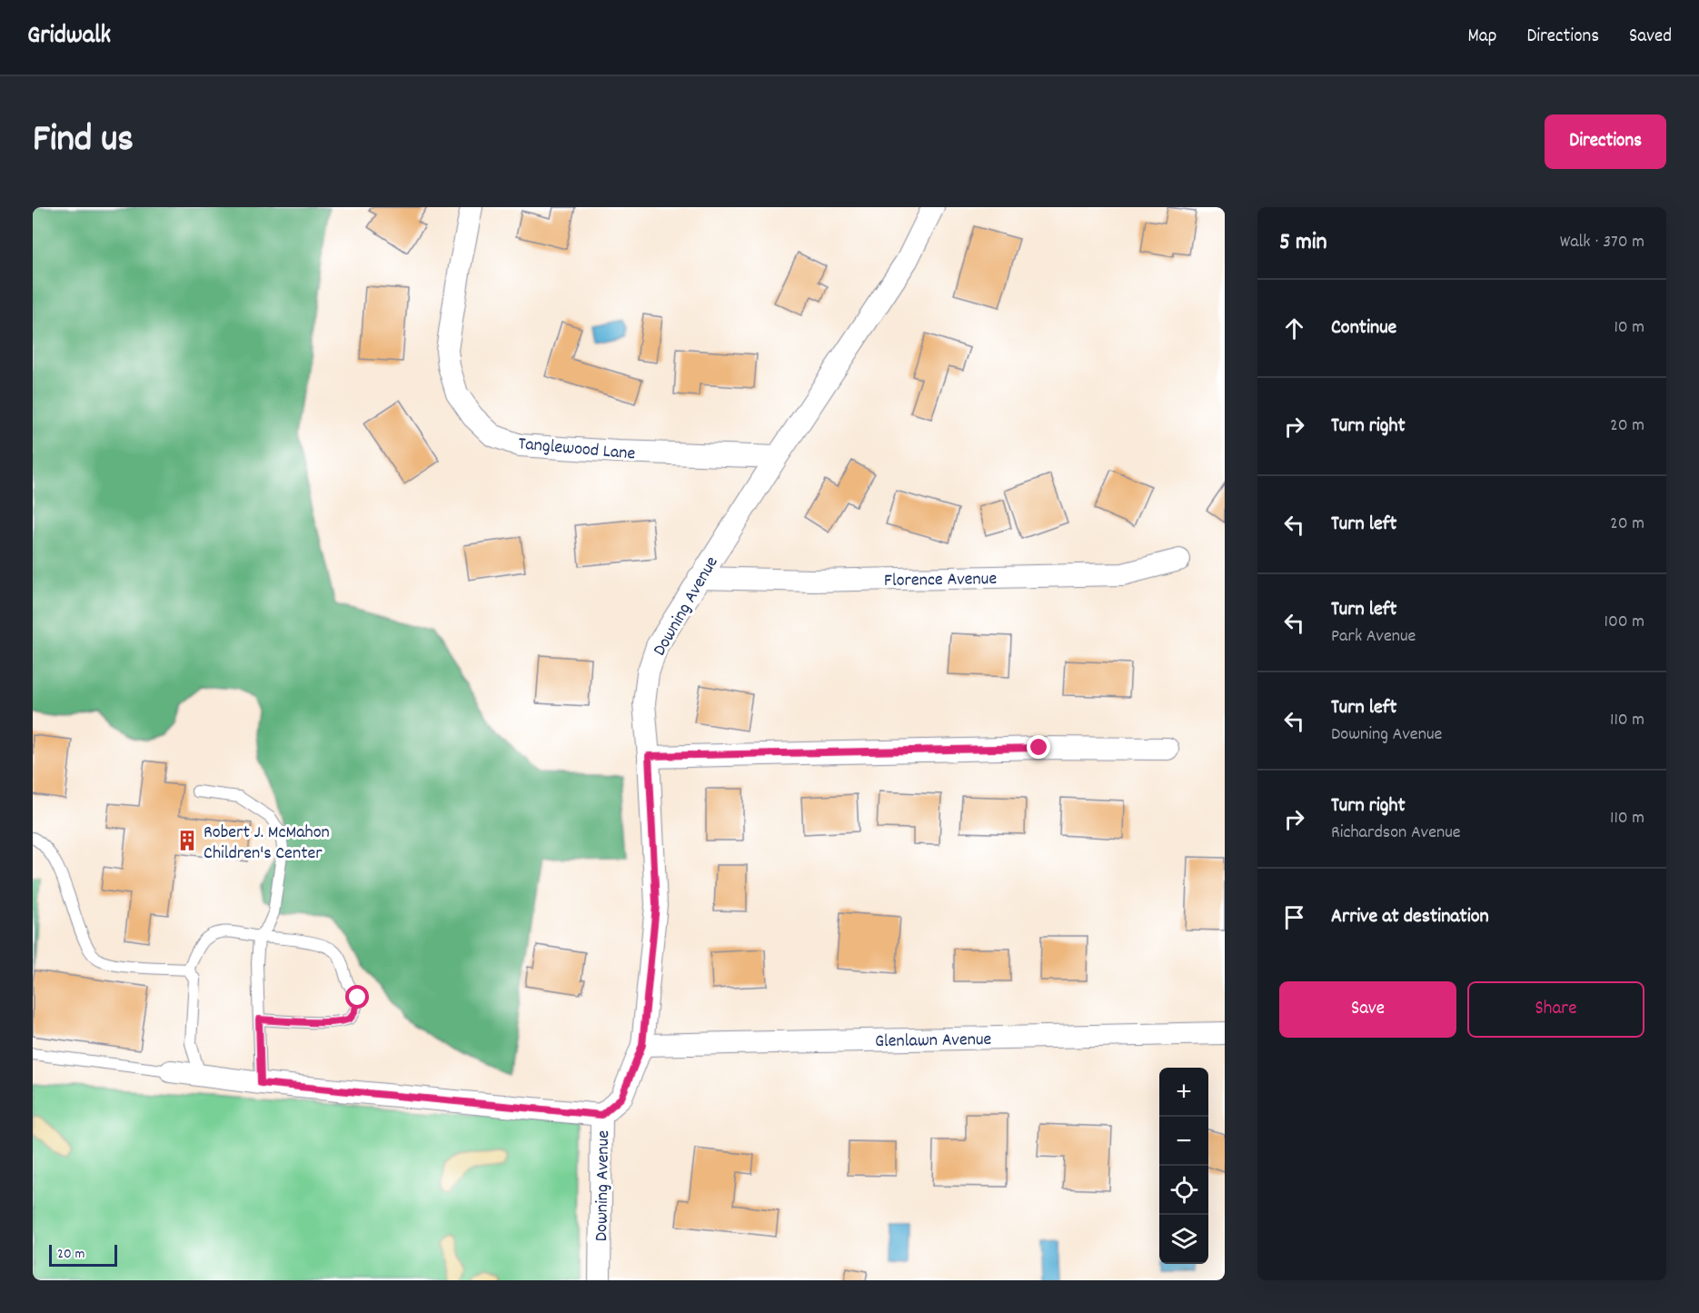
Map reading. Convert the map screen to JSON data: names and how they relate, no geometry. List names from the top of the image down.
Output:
{
  "streets": {
    "street": [
      "Tanglewood Lane",
      "Florence Avenue",
      "Downing Avenue",
      "Glenlawn Avenue"
    ]
  },
  "crossings": [
    ["Tanglewood Lane", "Downing Avenue"],
    ["Florence Avenue", "Downing Avenue"],
    ["Downing Avenue", "Glenlawn Avenue"]
  ],
  "places": {
    "building": ["Robert J. McMahon Children's Center"]
  },
  "scale_bar": "20 m",
  "page": {
    "header": "Gridwalk",
    "nav": ["Map", "Directions", "Saved"],
    "title": "Find us",
    "buttons": [
      "Directions",
      ["Save", "Share"]
    ],
    "heading": ["5 min", "Walk · 370 m"],
    "list": [
      ["Continue", "10 m"],
      ["Turn right", "20 m"],
      ["Turn left", "20 m"],
      ["Turn left", "Park Avenue", "100 m"],
      ["Turn left", "Downing Avenue", "110 m"],
      ["Turn right", "Richardson Avenue", "110 m"],
      "Arrive at destination"
    ],
    "map_buttons": ["+", "−"],
    "scale": "20 m"
  }
}
